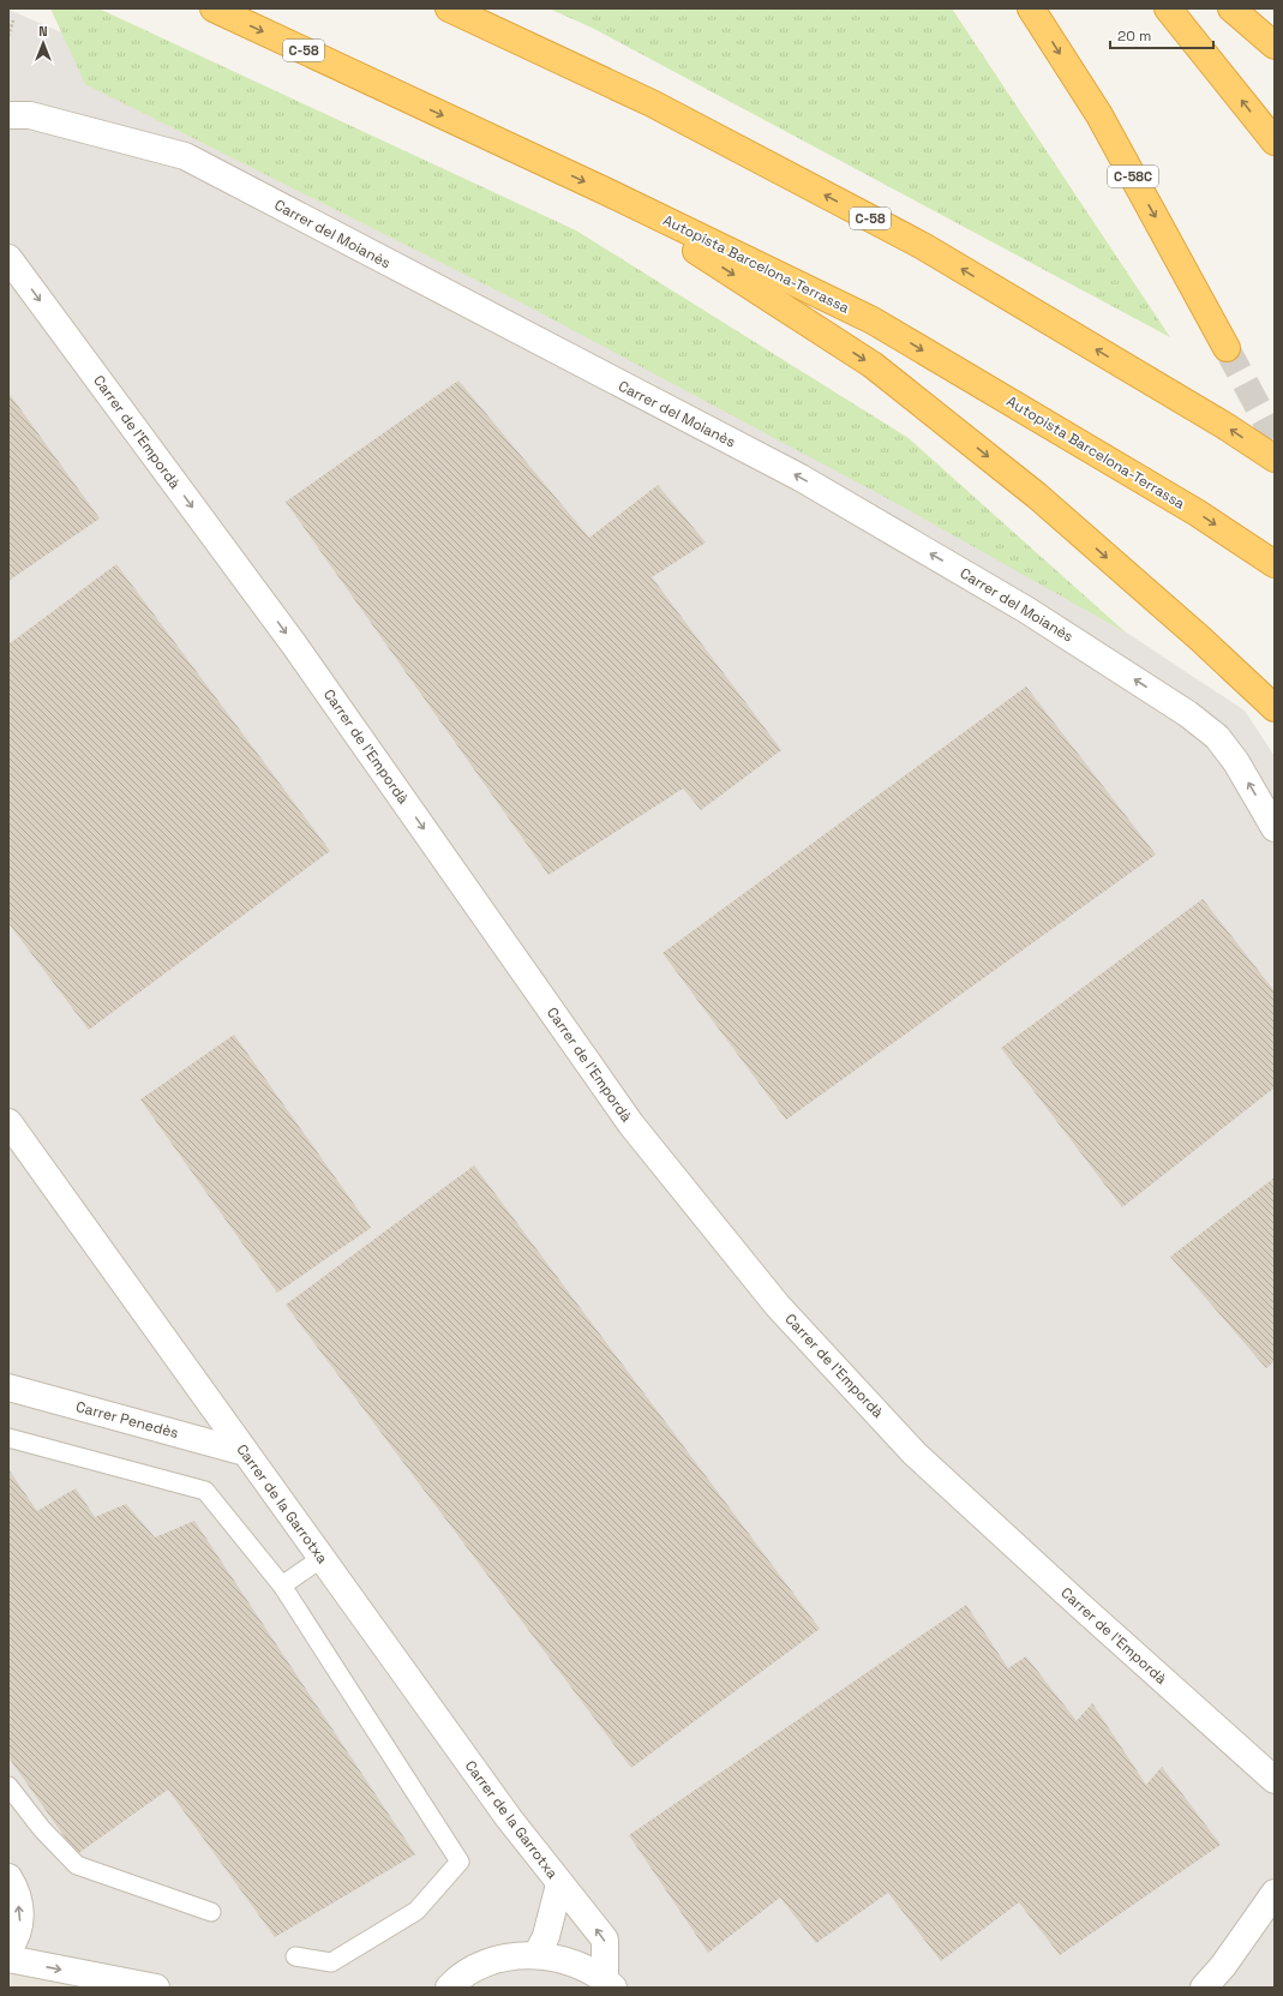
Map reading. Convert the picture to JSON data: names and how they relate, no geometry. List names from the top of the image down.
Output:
{
  "streets": {
    "highway": ["C-58", "C-58C", "Autopista Barcelona-Terrassa"],
    "street": [
      "Carrer del Moianès",
      "Carrer de l'Empordà",
      "Carrer Penedès",
      "Carrer de la Garrotxa"
    ]
  },
  "crossings": [
    ["Carrer Penedès", "Carrer de la Garrotxa"]
  ],
  "one_way": ["Carrer del Moianès", "Carrer de l'Empordà"],
  "scale_bar": "20 m",
  "north": "top"
}
